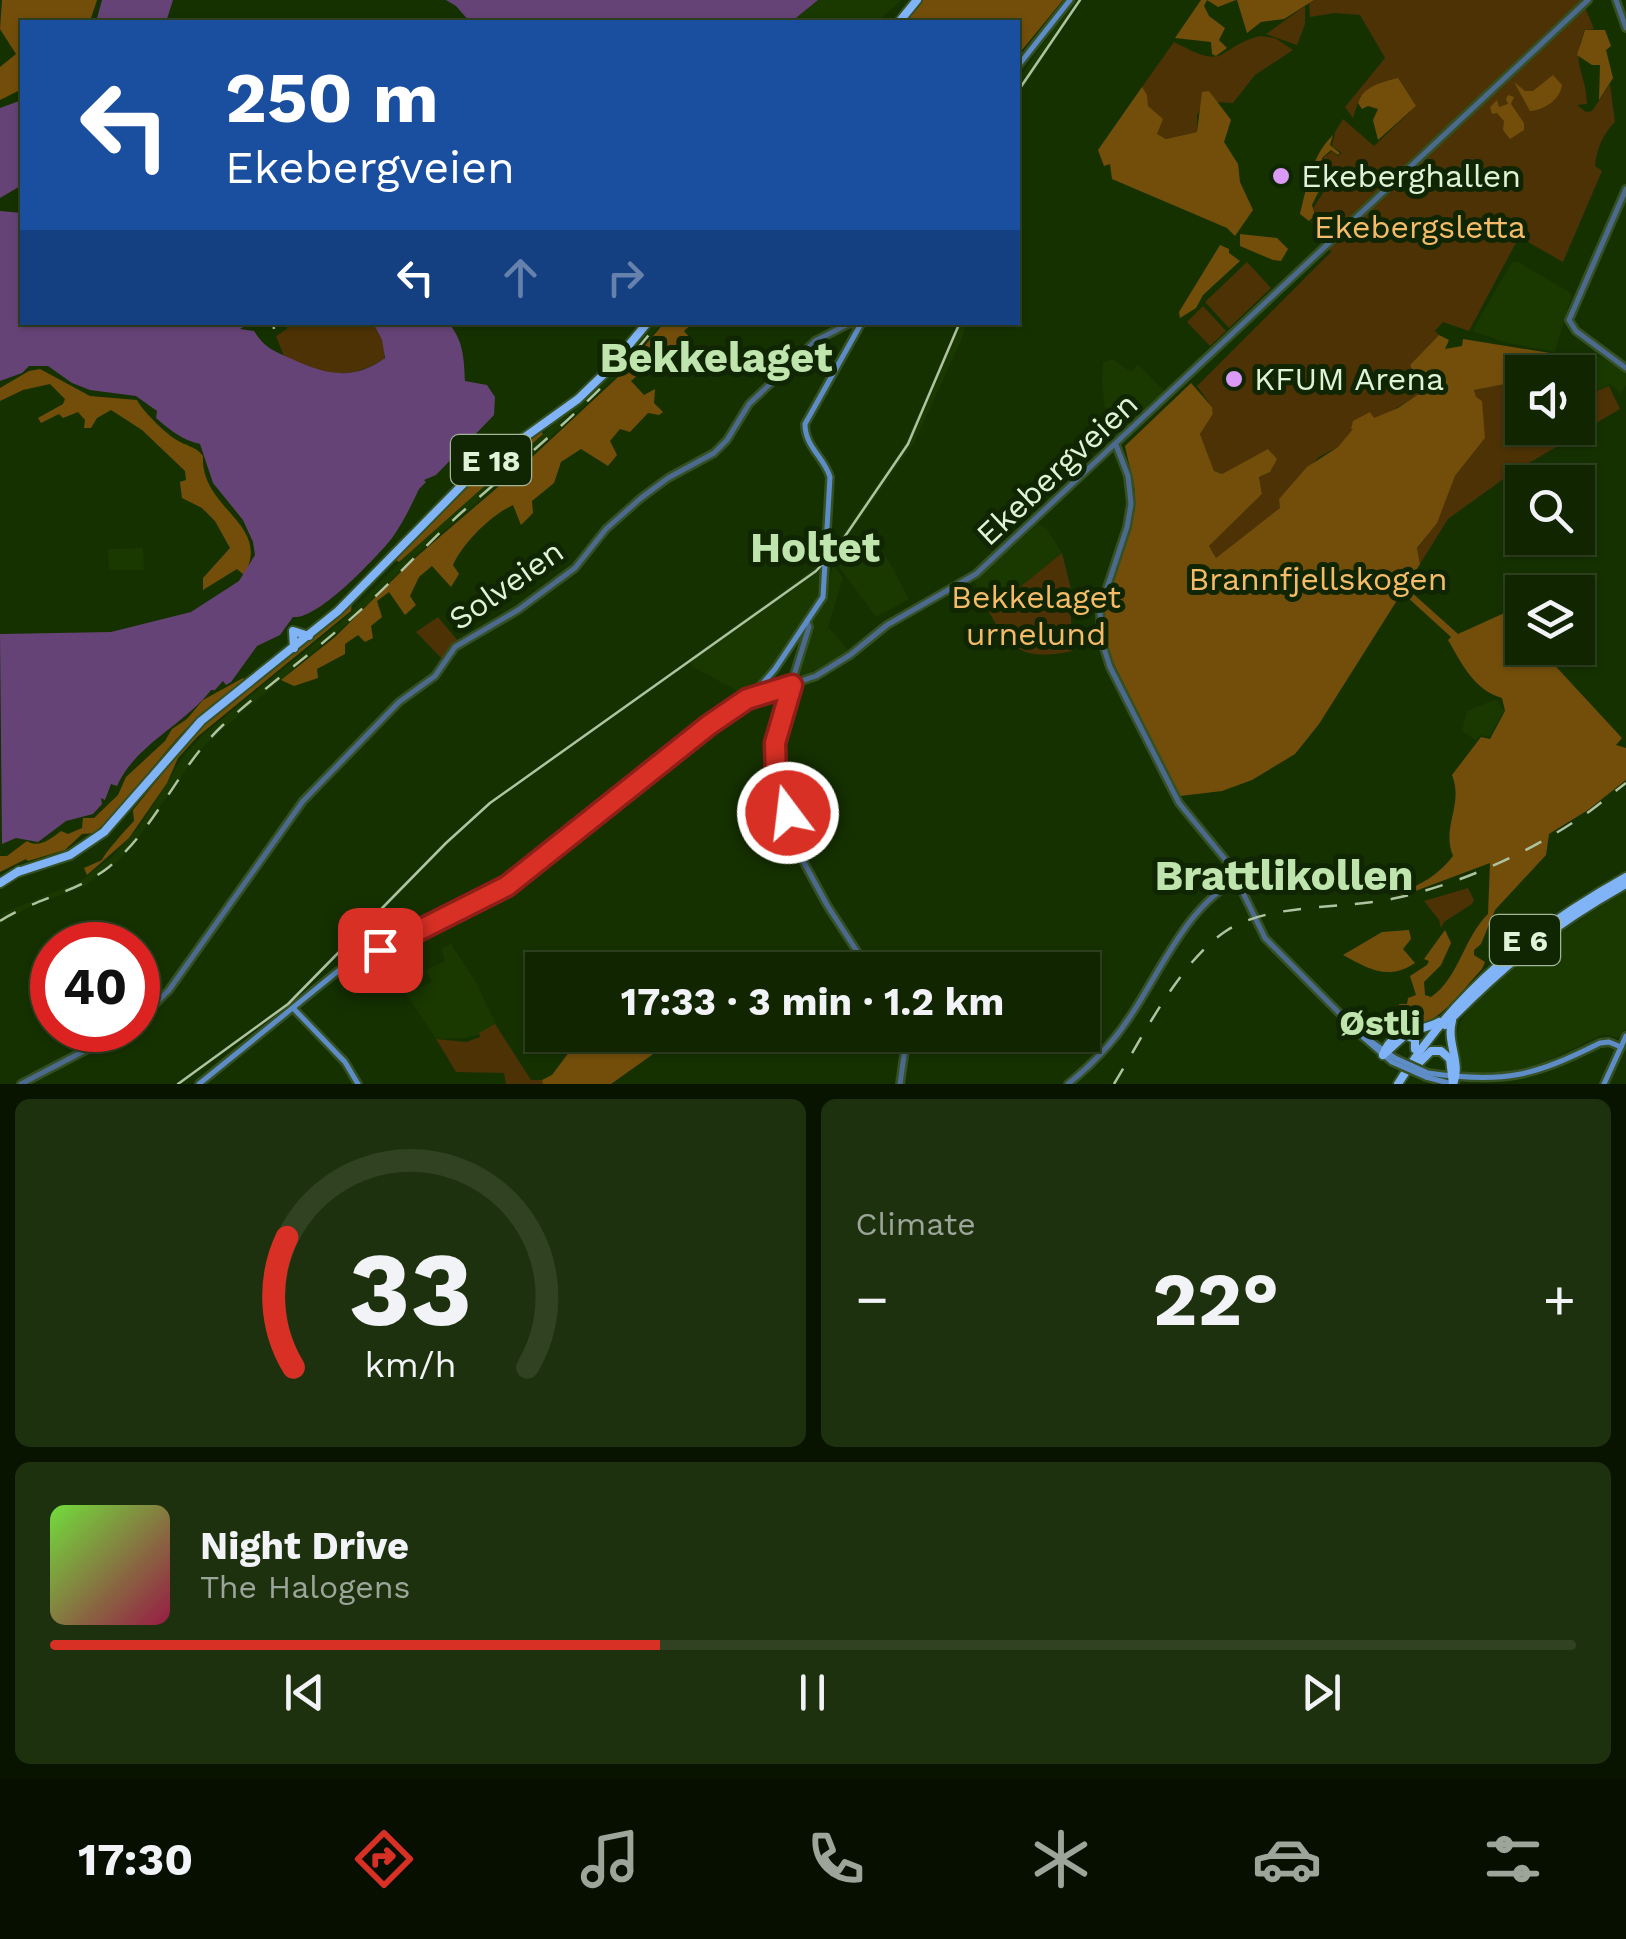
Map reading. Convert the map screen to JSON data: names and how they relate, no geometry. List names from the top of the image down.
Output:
{
  "streets": {
    "highway": ["E 18", "E 6"],
    "main road": ["Ekebergveien"],
    "street": ["Solveien"]
  },
  "districts": [
    "Bekkelaget",
    "Holtet",
    "Brattlikollen",
    "Østli"
  ],
  "parks": ["Ekebergsletta", "Brannfjellskogen", "Bekkelaget urnelund"],
  "places": ["Ekeberghallen", "KFUM Arena"],
  "page": {
    "turn": ["250 m", "Ekebergveien"],
    "limit": "40",
    "trip": "17:33 · 3 min · 1.2 km",
    "tile": "Climate",
    "heat": ["−", "22°", "+"],
    "song": ["Night Drive", "The Halogens"],
    "tabs": "17:30",
    "gauge": ["33", "km/h"]
  }
}
